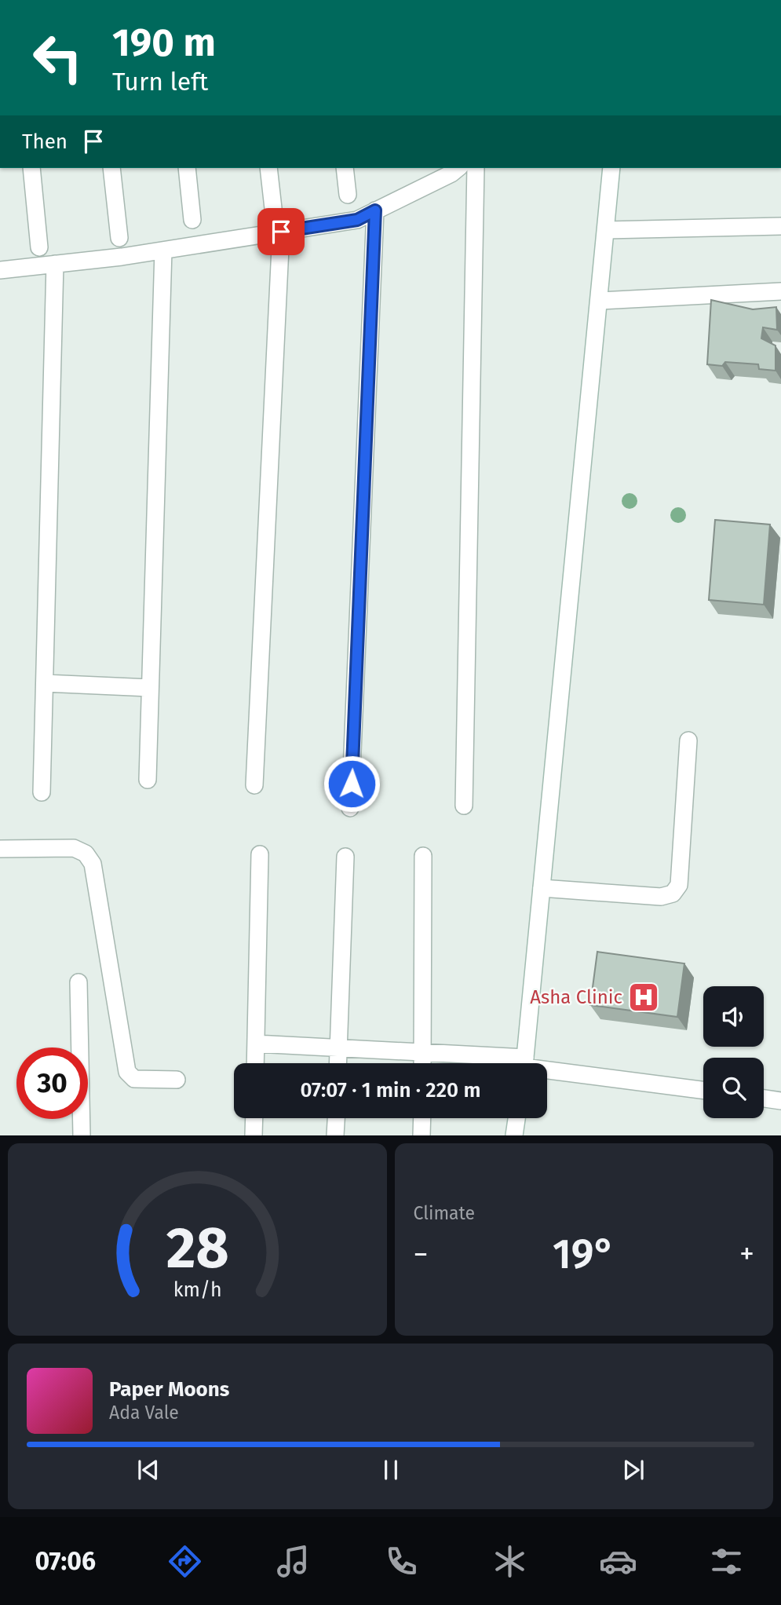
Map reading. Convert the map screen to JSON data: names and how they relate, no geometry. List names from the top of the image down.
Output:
{
  "places": {
    "hospital": ["Asha Clinic"]
  },
  "page": {
    "turn": ["190 m", "Turn left"],
    "then": "Then",
    "limit": "30",
    "trip": "07:07 · 1 min · 220 m",
    "tile": "Climate",
    "heat": ["−", "19°", "+"],
    "song": ["Paper Moons", "Ada Vale"],
    "tabs": "07:06",
    "gauge": ["28", "km/h"]
  }
}
